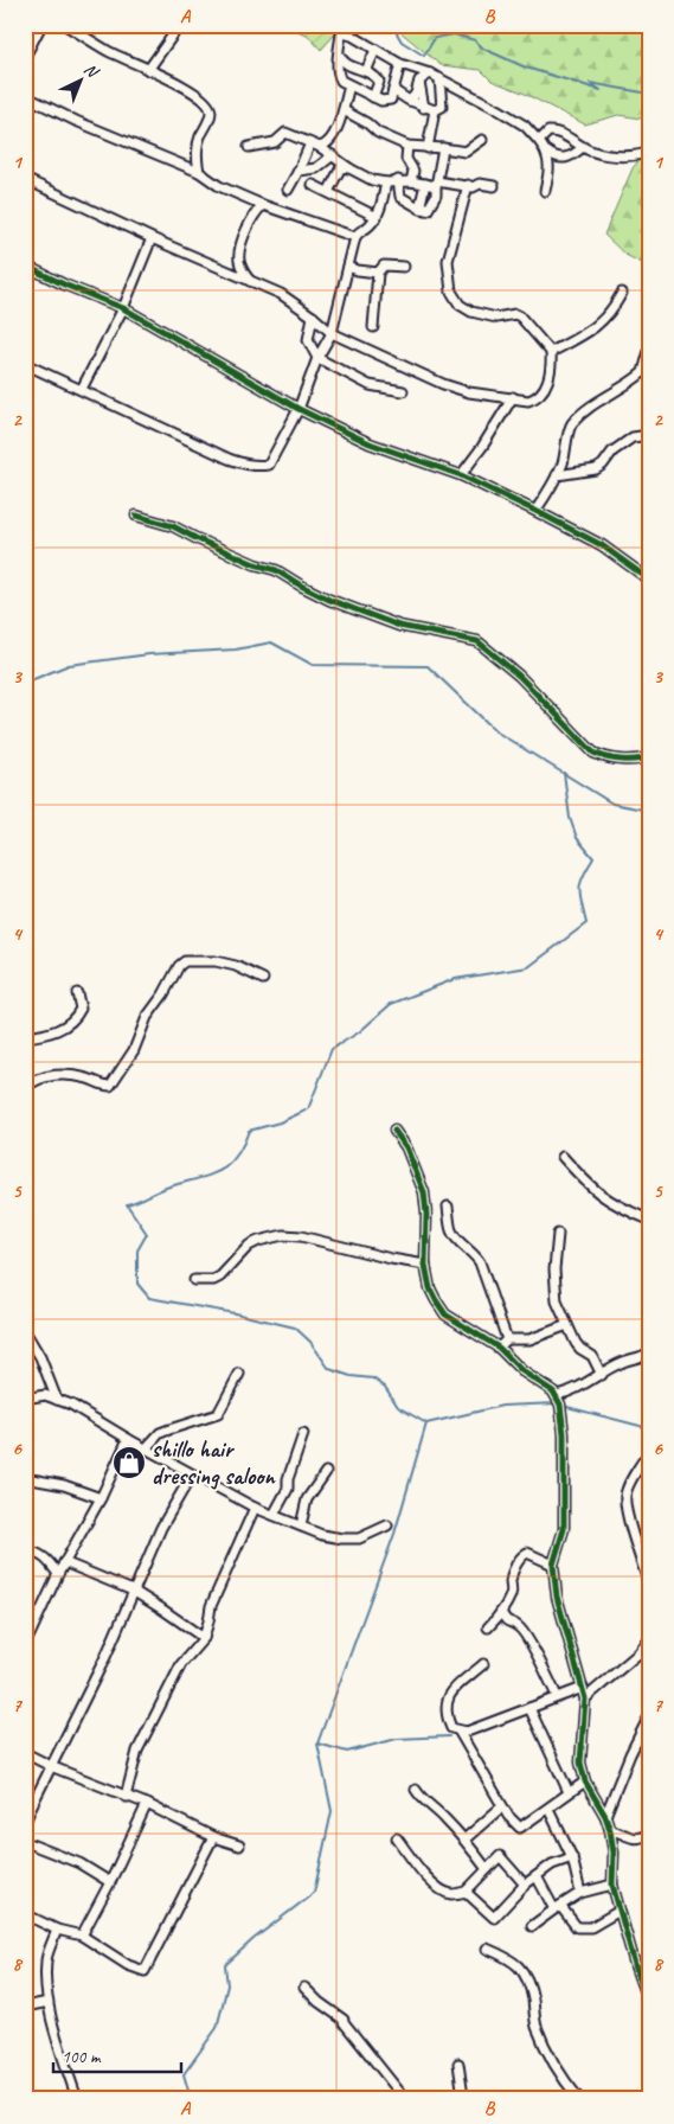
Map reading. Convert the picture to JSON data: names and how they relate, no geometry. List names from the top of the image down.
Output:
{
  "places": {
    "shop": ["shillo hair dressing saloon"]
  },
  "scale_bar": "100 m",
  "north": "top right",
  "grid": {
    "columns": ["A", "B"],
    "rows": [
      "1",
      "2",
      "3",
      "4",
      "5",
      "6",
      "7",
      "8"
    ]
  }
}
